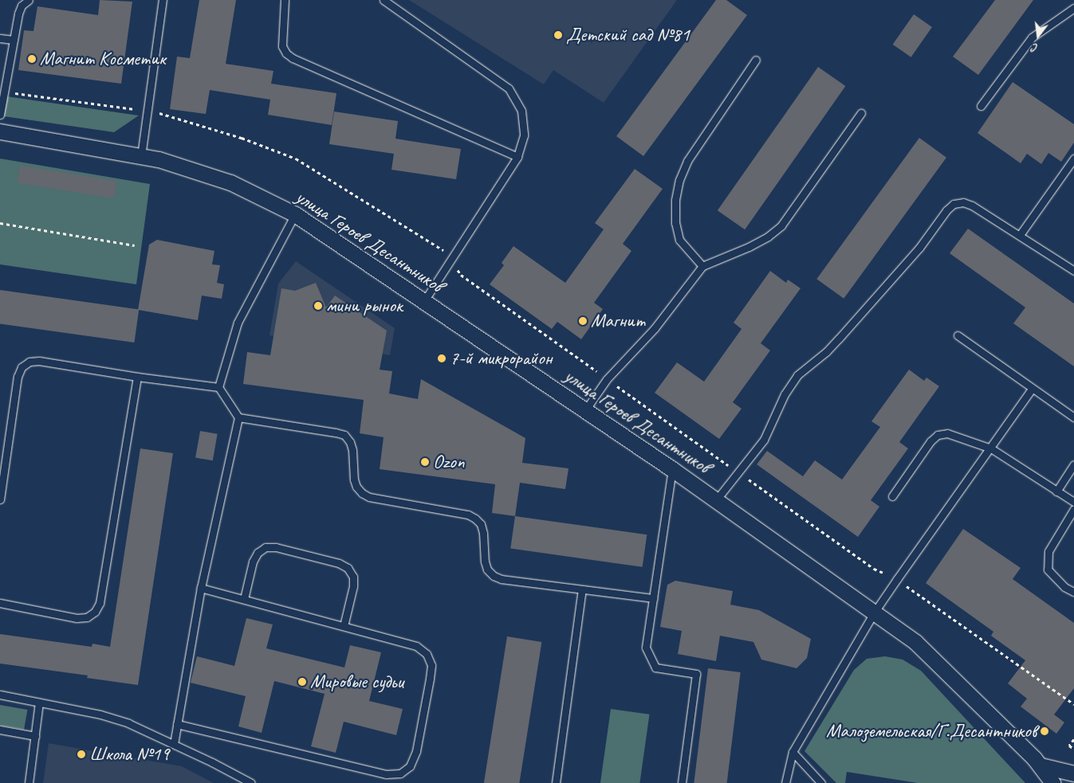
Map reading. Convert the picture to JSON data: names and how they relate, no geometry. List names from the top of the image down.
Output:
{
  "streets": {
    "street": ["улица Героев Десантников"]
  },
  "places": [
    "Детский сад №81",
    "Магнит Косметик",
    "мини рынок",
    "Магнит",
    "7-й микрорайон",
    "Ozon",
    "Мировые судьи",
    "Малоземельская/Г.Десантников",
    "Школа №19"
  ],
  "north": "bottom"
}
